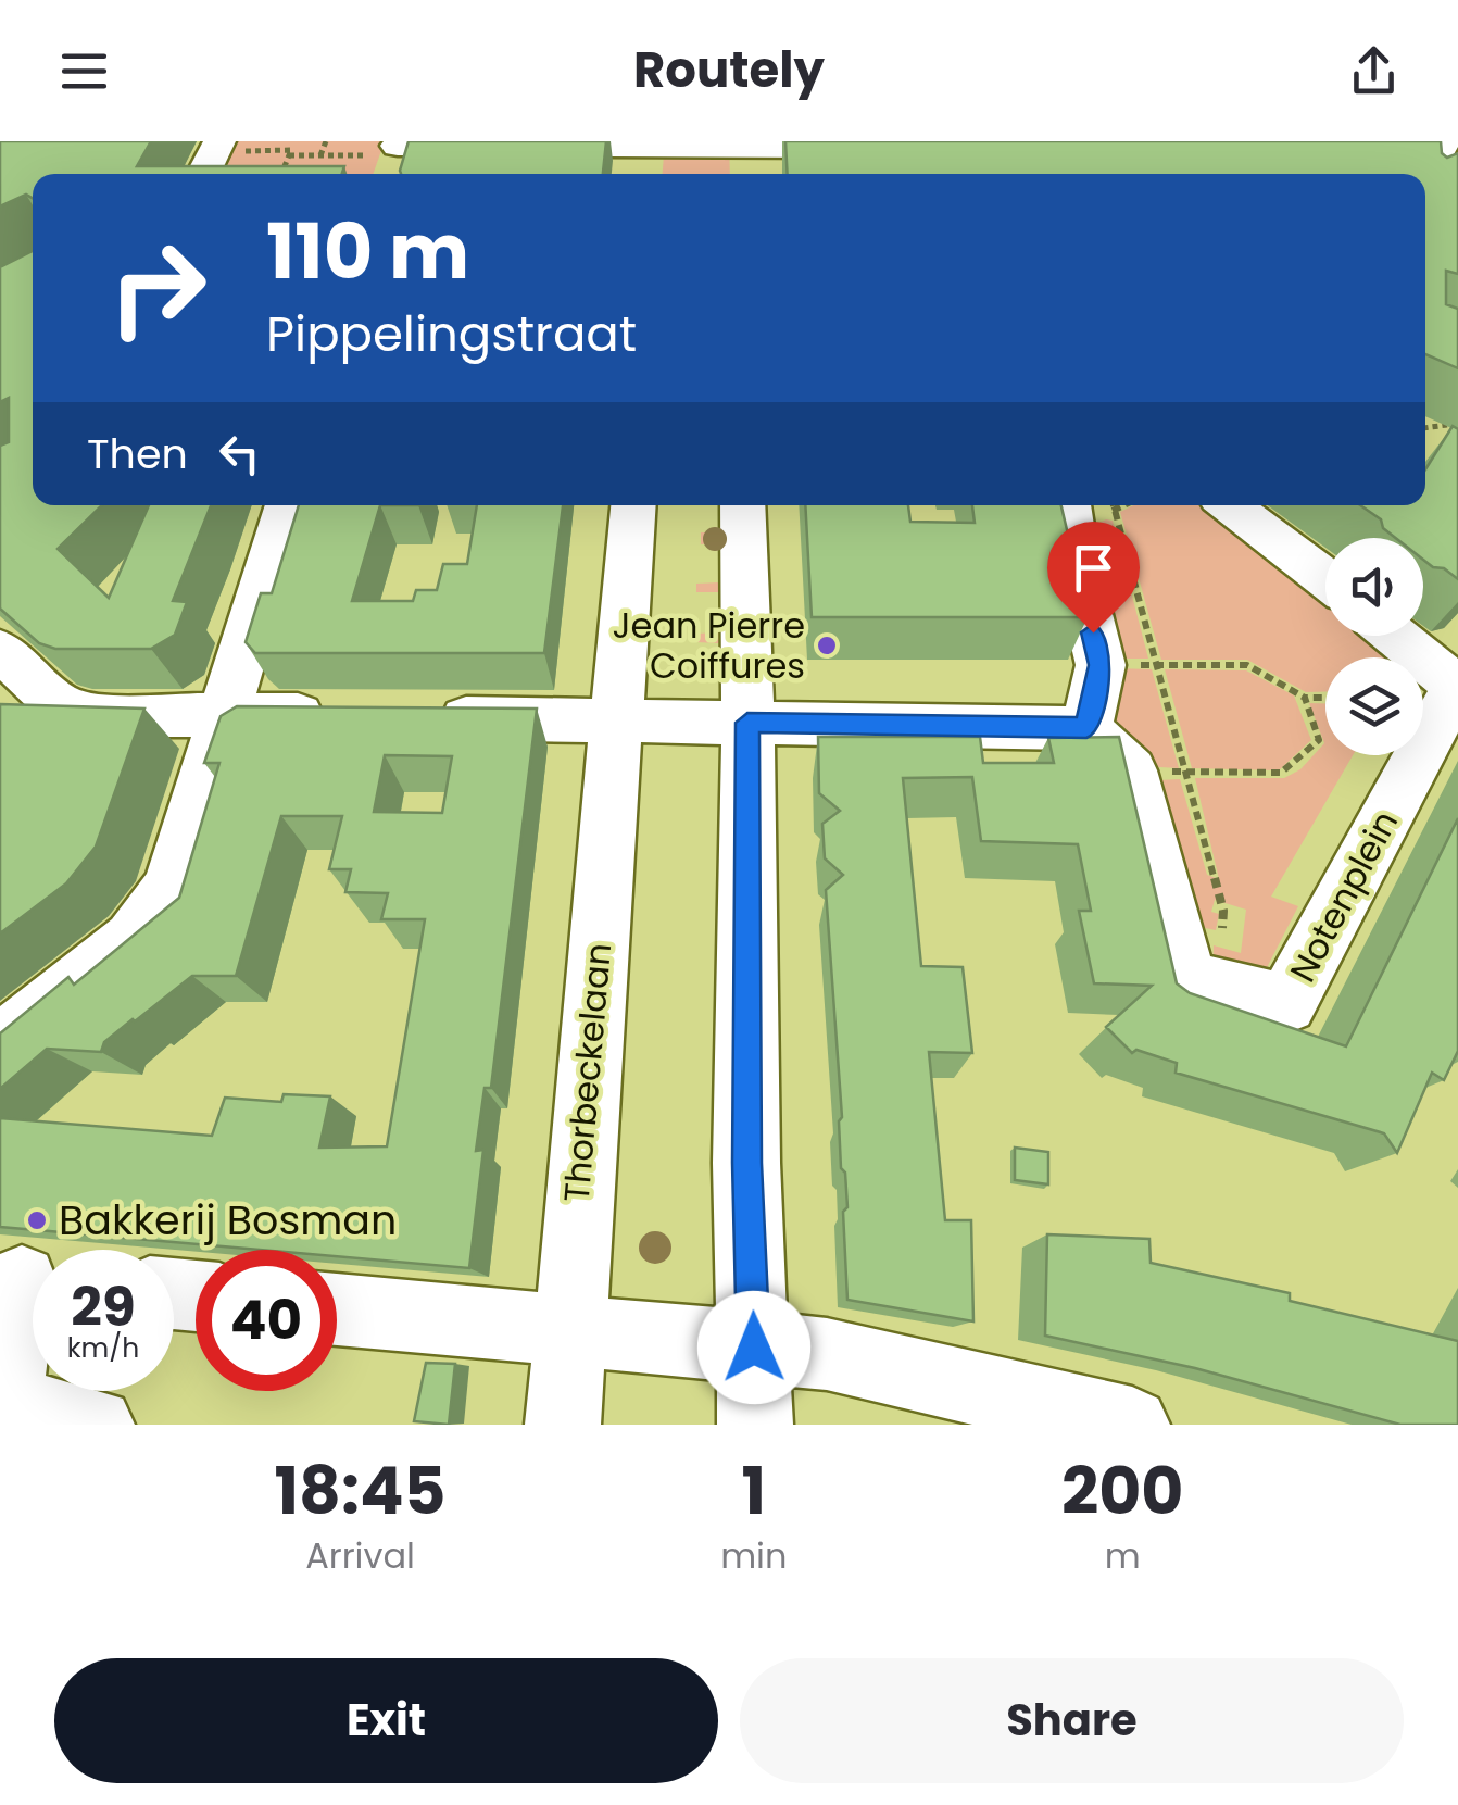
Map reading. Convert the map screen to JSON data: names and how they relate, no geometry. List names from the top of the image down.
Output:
{
  "streets": {
    "street": ["Notenplein", "Thorbeckelaan"]
  },
  "places": ["Jean Pierre Coiffures", "Bakkerij Bosman"],
  "page": {
    "header": "Routely",
    "turn": ["110 m", "Pippelingstraat"],
    "then": "Then",
    "speed": "29 km/h",
    "limit": "40",
    "eta": [
      "18:45",
      "Arrival",
      "1",
      "min",
      "200",
      "m"
    ],
    "buttons": ["Exit", "Share"]
  }
}
